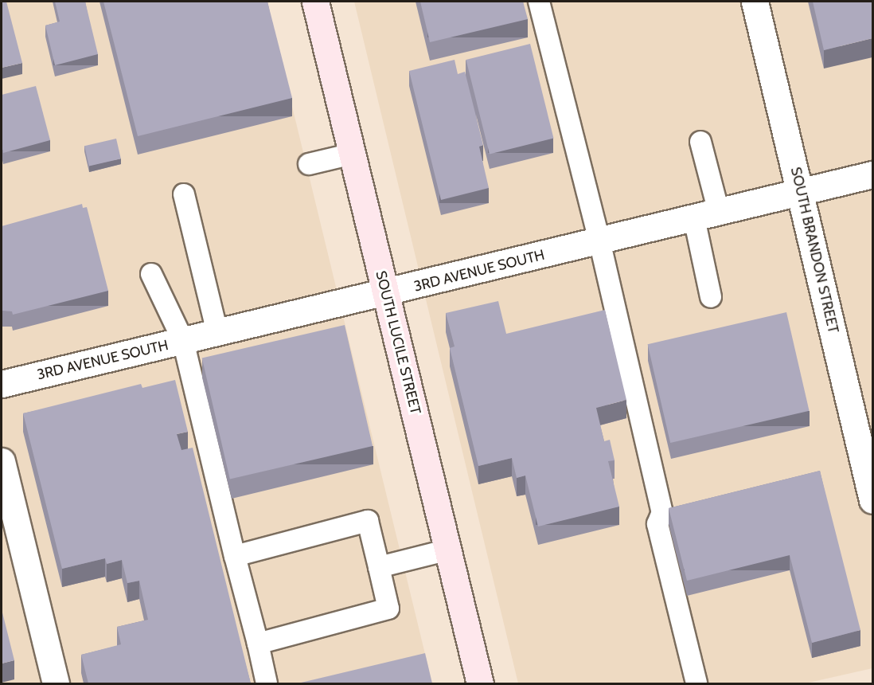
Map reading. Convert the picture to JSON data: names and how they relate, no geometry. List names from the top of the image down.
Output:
{
  "streets": {
    "street": ["SOUTH BRANDON STREET", "3RD AVENUE SOUTH", "SOUTH LUCILE STREET"]
  },
  "crossings": [
    ["SOUTH BRANDON STREET", "3RD AVENUE SOUTH"],
    ["3RD AVENUE SOUTH", "SOUTH LUCILE STREET"]
  ]
}
